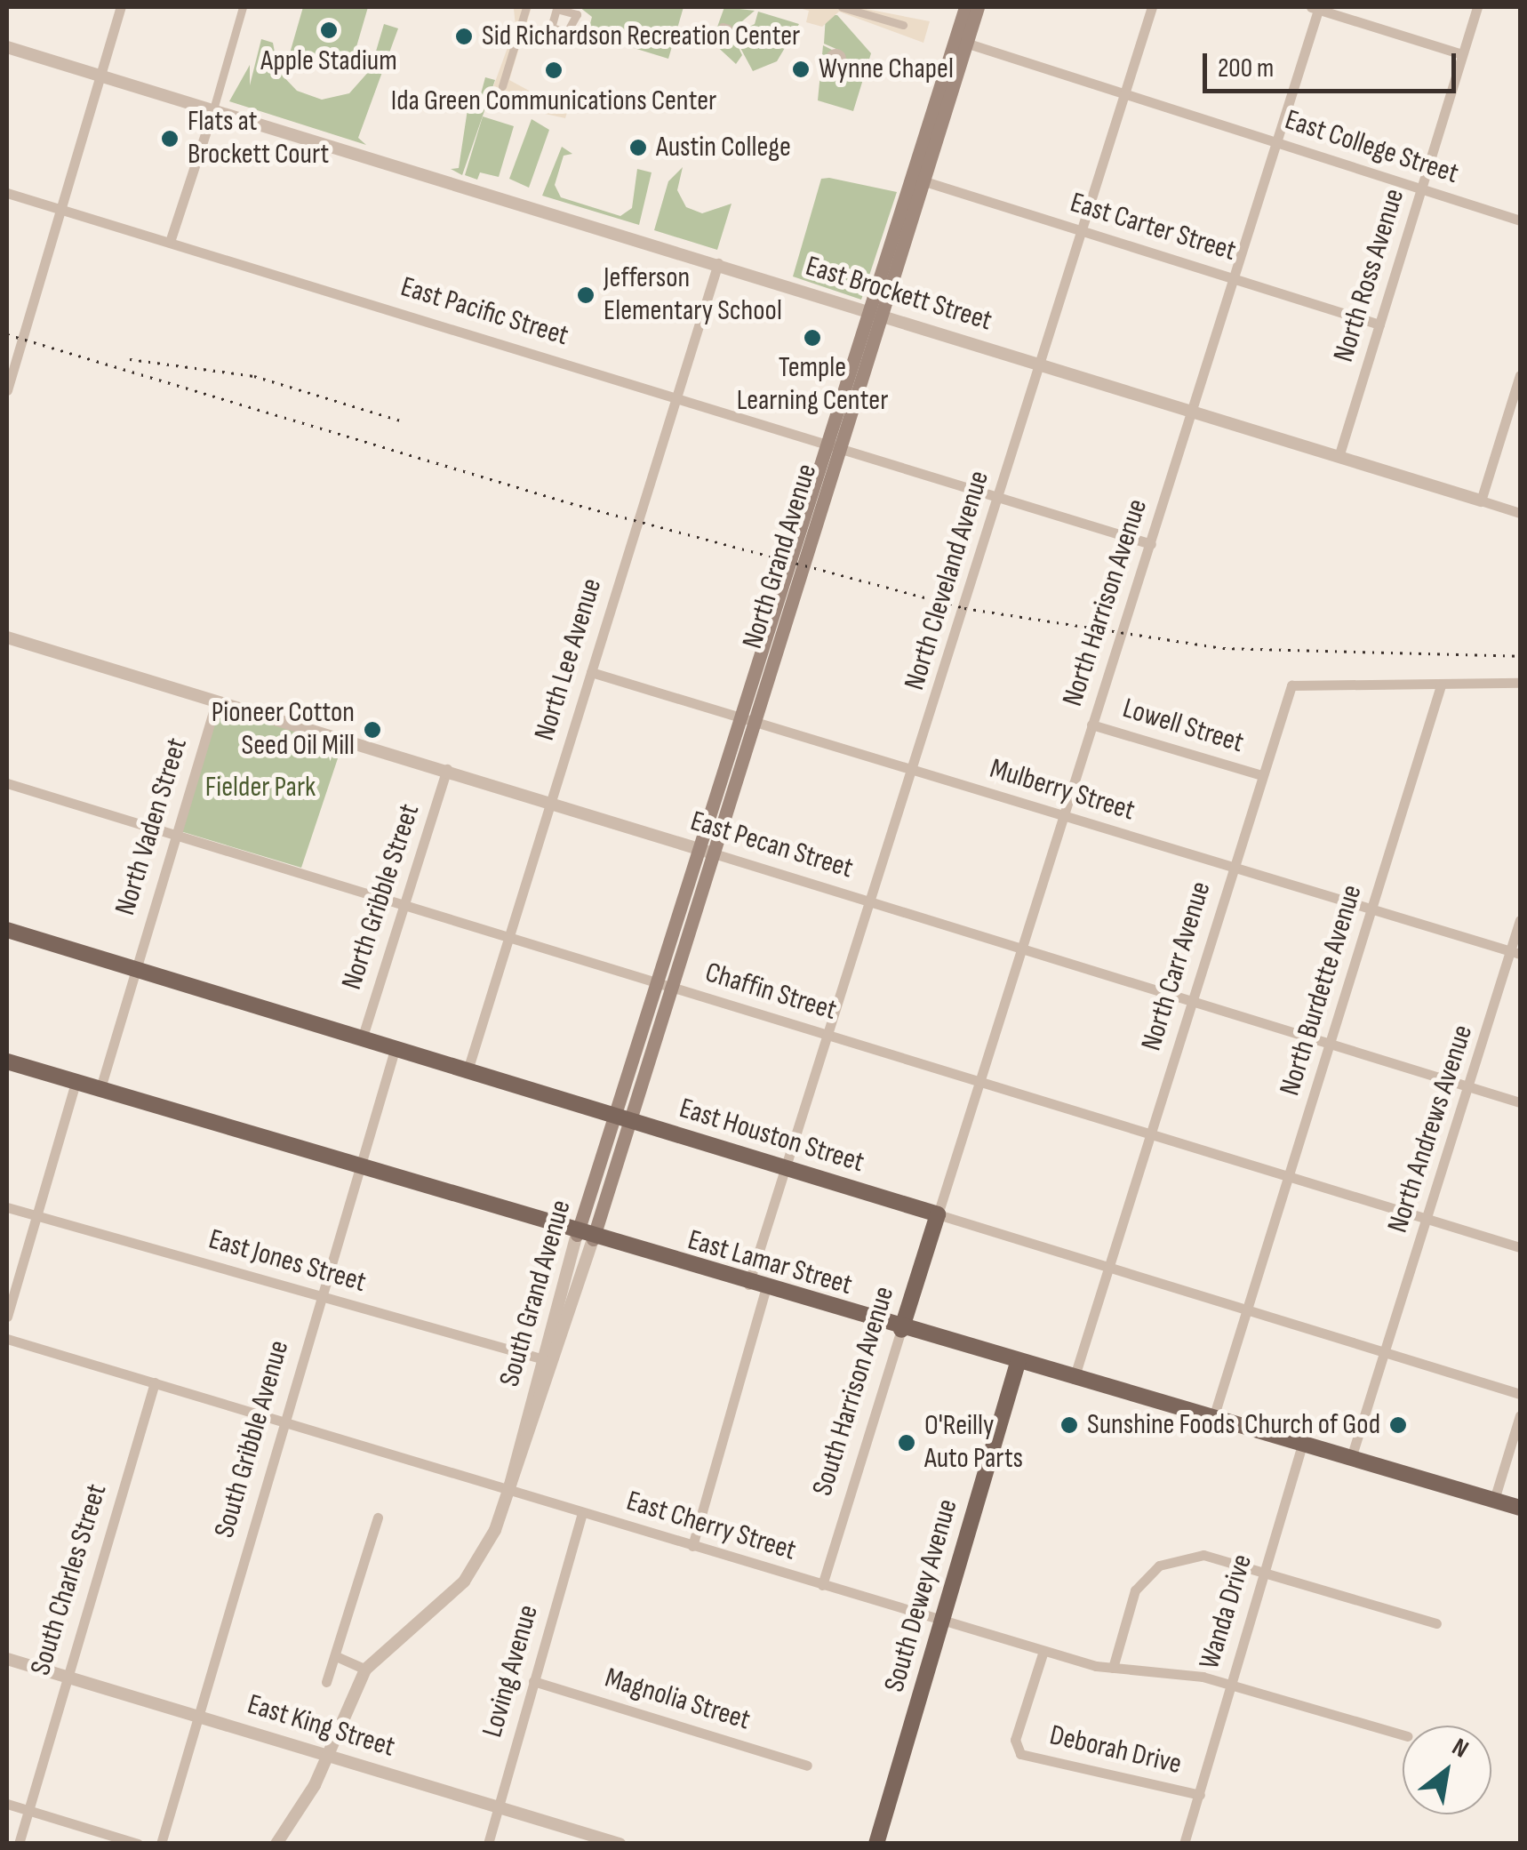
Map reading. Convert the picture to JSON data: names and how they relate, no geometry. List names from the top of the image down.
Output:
{
  "streets": {
    "main road": [
      "North Grand Avenue",
      "East Houston Street",
      "East Lamar Street",
      "South Grand Avenue",
      "South Harrison Avenue",
      "South Dewey Avenue"
    ],
    "street": [
      "East College Street",
      "East Carter Street",
      "North Ross Avenue",
      "East Brockett Street",
      "East Pacific Street",
      "North Cleveland Avenue",
      "North Harrison Avenue",
      "North Lee Avenue",
      "Lowell Street",
      "Mulberry Street",
      "North Vaden Street",
      "East Pecan Street",
      "North Gribble Street",
      "North Carr Avenue",
      "North Burdette Avenue",
      "Chaffin Street",
      "North Andrews Avenue",
      "East Jones Street",
      "South Gribble Avenue",
      "East Cherry Street",
      "South Charles Street",
      "Wanda Drive",
      "Loving Avenue",
      "Magnolia Street",
      "East King Street",
      "Deborah Drive"
    ]
  },
  "crossings": [
    ["East College Street", "North Ross Avenue"],
    ["East College Street", "North Grand Avenue"],
    ["East College Street", "North Cleveland Avenue"],
    ["East College Street", "North Harrison Avenue"],
    ["East Carter Street", "North Ross Avenue"],
    ["East Carter Street", "North Grand Avenue"],
    ["East Carter Street", "North Cleveland Avenue"],
    ["East Carter Street", "North Harrison Avenue"],
    ["North Ross Avenue", "East Brockett Street"],
    ["East Brockett Street", "North Grand Avenue"],
    ["East Brockett Street", "North Cleveland Avenue"],
    ["East Brockett Street", "North Harrison Avenue"],
    ["East Brockett Street", "North Lee Avenue"],
    ["East Pacific Street", "North Grand Avenue"],
    ["East Pacific Street", "North Cleveland Avenue"],
    ["East Pacific Street", "North Harrison Avenue"],
    ["East Pacific Street", "North Lee Avenue"],
    ["North Grand Avenue", "Mulberry Street"],
    ["North Grand Avenue", "East Pecan Street"],
    ["North Grand Avenue", "Chaffin Street"],
    ["North Grand Avenue", "East Houston Street"],
    ["North Grand Avenue", "South Grand Avenue"],
    ["North Cleveland Avenue", "Mulberry Street"],
    ["North Cleveland Avenue", "East Pecan Street"],
    ["North Cleveland Avenue", "Chaffin Street"],
    ["North Cleveland Avenue", "East Houston Street"],
    ["North Cleveland Avenue", "East Lamar Street"],
    ["North Harrison Avenue", "Lowell Street"],
    ["North Harrison Avenue", "Mulberry Street"],
    ["North Harrison Avenue", "East Pecan Street"],
    ["North Harrison Avenue", "Chaffin Street"],
    ["North Harrison Avenue", "East Houston Street"],
    ["North Harrison Avenue", "South Harrison Avenue"],
    ["North Lee Avenue", "Mulberry Street"],
    ["North Lee Avenue", "East Pecan Street"],
    ["North Lee Avenue", "Chaffin Street"],
    ["North Lee Avenue", "East Houston Street"],
    ["Lowell Street", "North Carr Avenue"],
    ["Mulberry Street", "North Carr Avenue"],
    ["Mulberry Street", "North Burdette Avenue"],
    ["Mulberry Street", "North Andrews Avenue"],
    ["North Vaden Street", "East Pecan Street"],
    ["North Vaden Street", "Chaffin Street"],
    ["North Vaden Street", "East Houston Street"],
    ["North Vaden Street", "East Lamar Street"],
    ["East Pecan Street", "North Gribble Street"],
    ["East Pecan Street", "North Carr Avenue"],
    ["East Pecan Street", "North Burdette Avenue"],
    ["East Pecan Street", "North Andrews Avenue"],
    ["North Gribble Street", "Chaffin Street"],
    ["North Gribble Street", "East Houston Street"],
    ["North Carr Avenue", "North Burdette Avenue"],
    ["North Carr Avenue", "Chaffin Street"],
    ["North Carr Avenue", "East Houston Street"],
    ["North Carr Avenue", "East Lamar Street"],
    ["North Burdette Avenue", "Chaffin Street"],
    ["North Burdette Avenue", "East Houston Street"],
    ["North Burdette Avenue", "East Lamar Street"],
    ["Chaffin Street", "North Andrews Avenue"],
    ["North Andrews Avenue", "East Houston Street"],
    ["North Andrews Avenue", "East Lamar Street"],
    ["East Houston Street", "South Grand Avenue"],
    ["East Houston Street", "South Harrison Avenue"],
    ["East Houston Street", "South Gribble Avenue"],
    ["East Jones Street", "South Grand Avenue"],
    ["East Jones Street", "South Gribble Avenue"],
    ["East Lamar Street", "South Grand Avenue"],
    ["East Lamar Street", "South Harrison Avenue"],
    ["East Lamar Street", "South Gribble Avenue"],
    ["East Lamar Street", "South Dewey Avenue"],
    ["East Lamar Street", "Wanda Drive"],
    ["South Grand Avenue", "East Cherry Street"],
    ["South Grand Avenue", "East King Street"],
    ["South Harrison Avenue", "East Cherry Street"],
    ["South Gribble Avenue", "East Cherry Street"],
    ["South Gribble Avenue", "East King Street"],
    ["East Cherry Street", "South Charles Street"],
    ["East Cherry Street", "South Dewey Avenue"],
    ["East Cherry Street", "Wanda Drive"],
    ["East Cherry Street", "Loving Avenue"],
    ["East Cherry Street", "Deborah Drive"],
    ["South Charles Street", "East King Street"],
    ["Wanda Drive", "Deborah Drive"],
    ["Loving Avenue", "Magnolia Street"],
    ["Loving Avenue", "East King Street"]
  ],
  "parks": ["Fielder Park"],
  "places": [
    "Apple Stadium",
    "Sid Richardson Recreation Center",
    "Wynne Chapel",
    "Ida Green Communications Center",
    "Flats at Brockett Court",
    "Austin College",
    "Jefferson Elementary School",
    "Temple Learning Center",
    "Pioneer Cotton Seed Oil Mill",
    "Sunshine Foods",
    "Church of God",
    "O'Reilly Auto Parts"
  ],
  "scale_bar": "200 m",
  "north": "top right"
}
